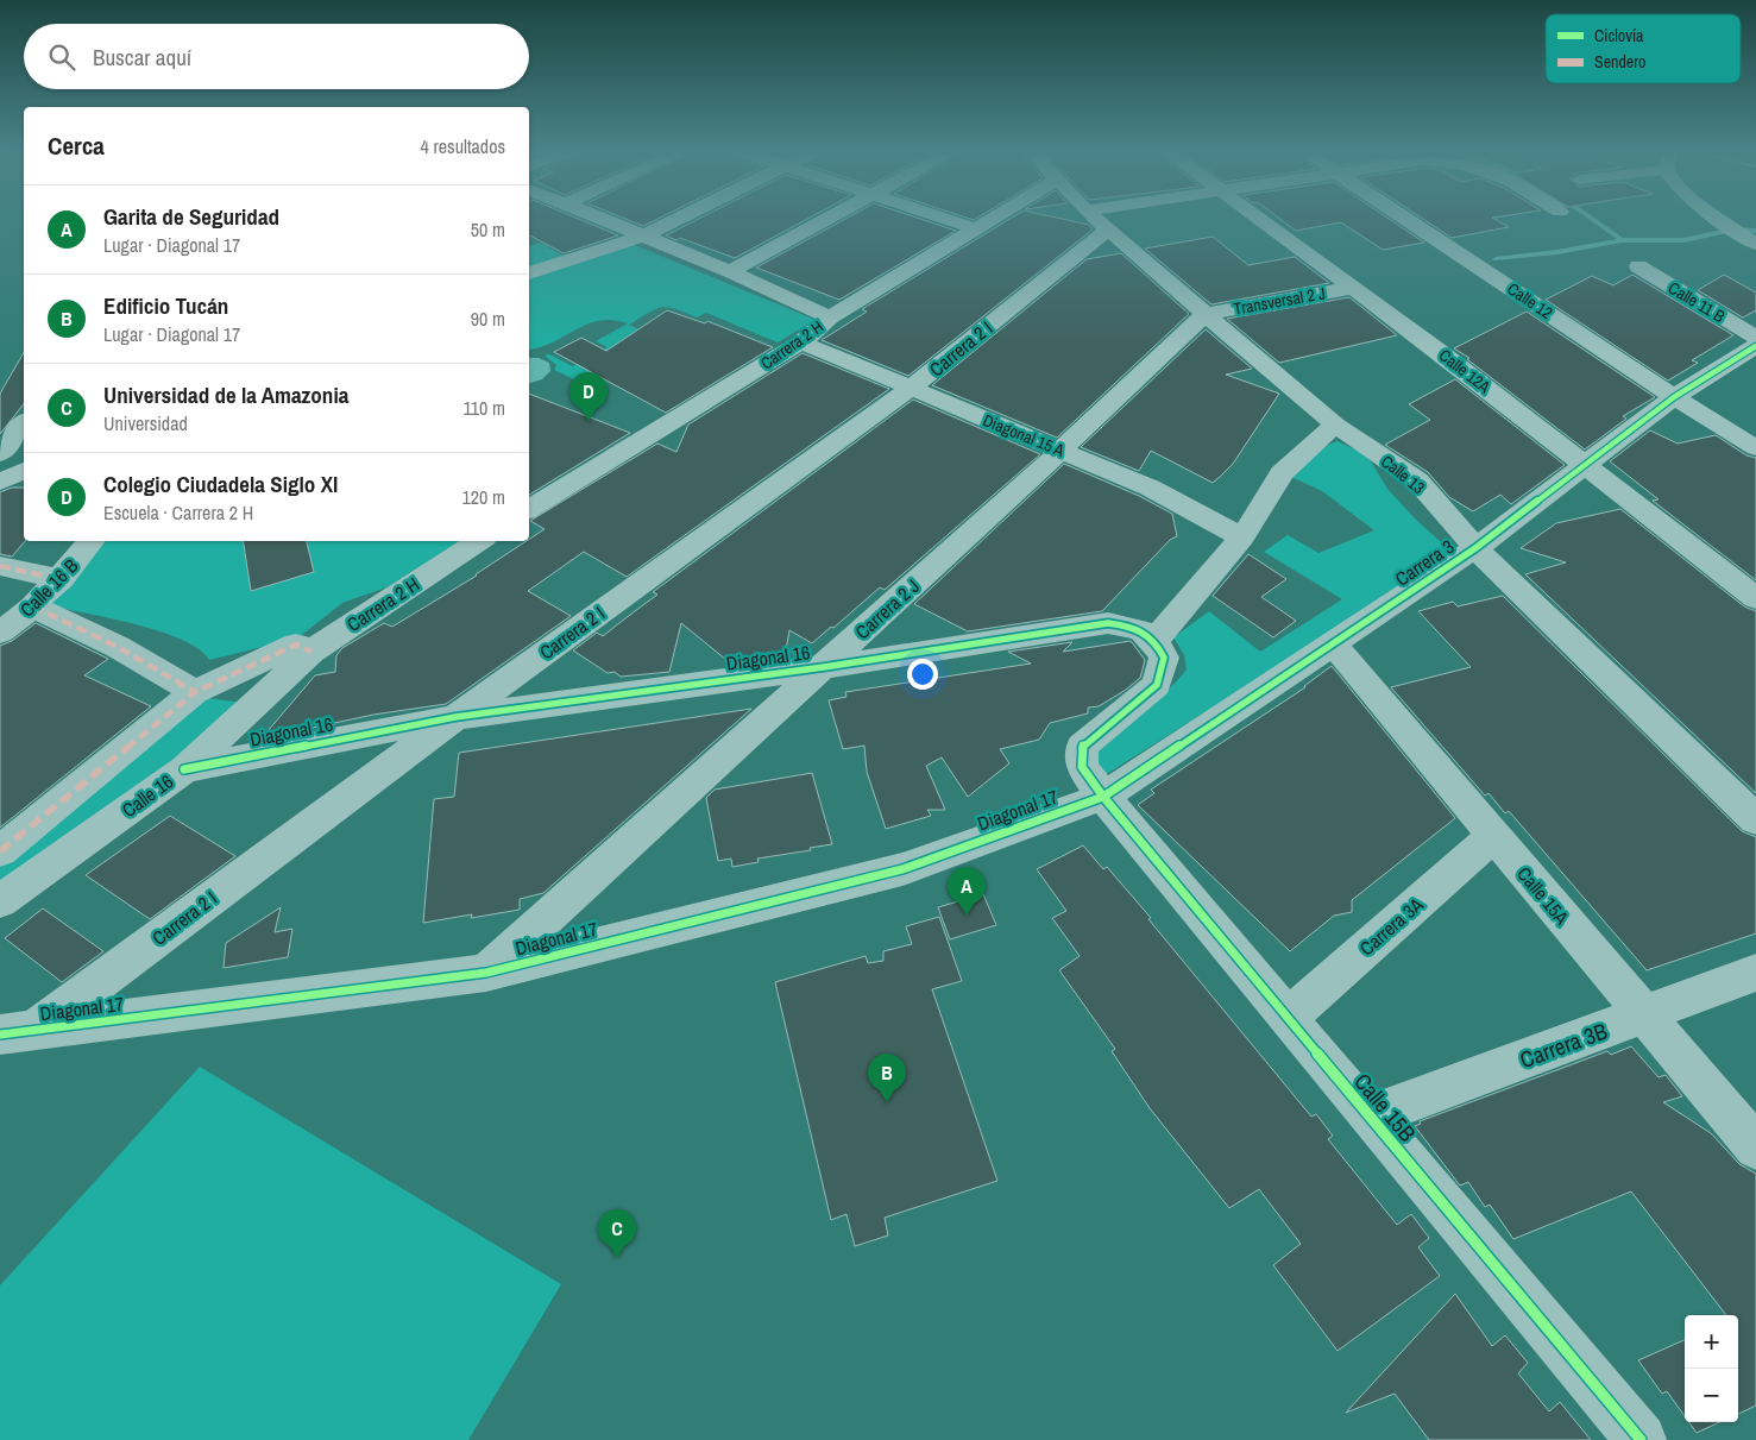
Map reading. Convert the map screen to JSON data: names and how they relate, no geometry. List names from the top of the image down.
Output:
{
  "streets": {
    "street": [
      "Transversal 2 J",
      "Calle 12",
      "Calle 11 B",
      "Carrera 2 H",
      "Carrera 2 I",
      "Calle 12A",
      "Diagonal 15 A",
      "Calle 13",
      "Carrera 3",
      "Calle 16 B",
      "Carrera 2 J",
      "Diagonal 16",
      "Calle 16",
      "Diagonal 17",
      "Calle 15A",
      "Carrera 3A",
      "Carrera 3B",
      "Calle 15B"
    ]
  },
  "crossings": [
    ["Transversal 2 J", "Calle 12A"],
    ["Transversal 2 J", "Calle 13"],
    ["Transversal 2 J", "Carrera 2 J"],
    ["Calle 12", "Carrera 3"],
    ["Carrera 2 H", "Diagonal 15 A"],
    ["Carrera 2 H", "Calle 16"],
    ["Carrera 2 I", "Diagonal 15 A"],
    ["Carrera 2 I", "Calle 13"],
    ["Carrera 2 I", "Diagonal 16"],
    ["Carrera 2 I", "Diagonal 17"],
    ["Calle 12A", "Carrera 3"],
    ["Diagonal 15 A", "Carrera 2 J"],
    ["Calle 13", "Carrera 3"],
    ["Calle 13", "Carrera 2 J"],
    ["Carrera 3", "Diagonal 17"],
    ["Carrera 3", "Calle 15A"],
    ["Carrera 3", "Calle 15B"],
    ["Carrera 2 J", "Diagonal 16"],
    ["Carrera 2 J", "Diagonal 17"],
    ["Diagonal 16", "Calle 16"],
    ["Diagonal 17", "Calle 15B"],
    ["Calle 15A", "Carrera 3A"],
    ["Calle 15A", "Carrera 3B"],
    ["Carrera 3A", "Calle 15B"],
    ["Carrera 3B", "Calle 15B"]
  ],
  "legend": ["Ciclovía", "Sendero"],
  "page": {
    "search": "Buscar aquí",
    "heading": ["Cerca", "4 resultados"],
    "list": [
      {
        "mark": "A",
        "name": "Garita de Seguridad",
        "note": "Lugar · Diagonal 17",
        "value": "50 m"
      },
      {
        "mark": "B",
        "name": "Edificio Tucán",
        "note": "Lugar · Diagonal 17",
        "value": "90 m"
      },
      {
        "mark": "C",
        "name": "Universidad de la Amazonia",
        "note": "Universidad",
        "value": "110 m"
      },
      {
        "mark": "D",
        "name": "Colegio Ciudadela Siglo XI",
        "note": "Escuela · Carrera 2 H",
        "value": "120 m"
      }
    ],
    "pins": [
      "D",
      "A",
      "B",
      "C"
    ],
    "map_buttons": ["+", "−"]
  }
}
